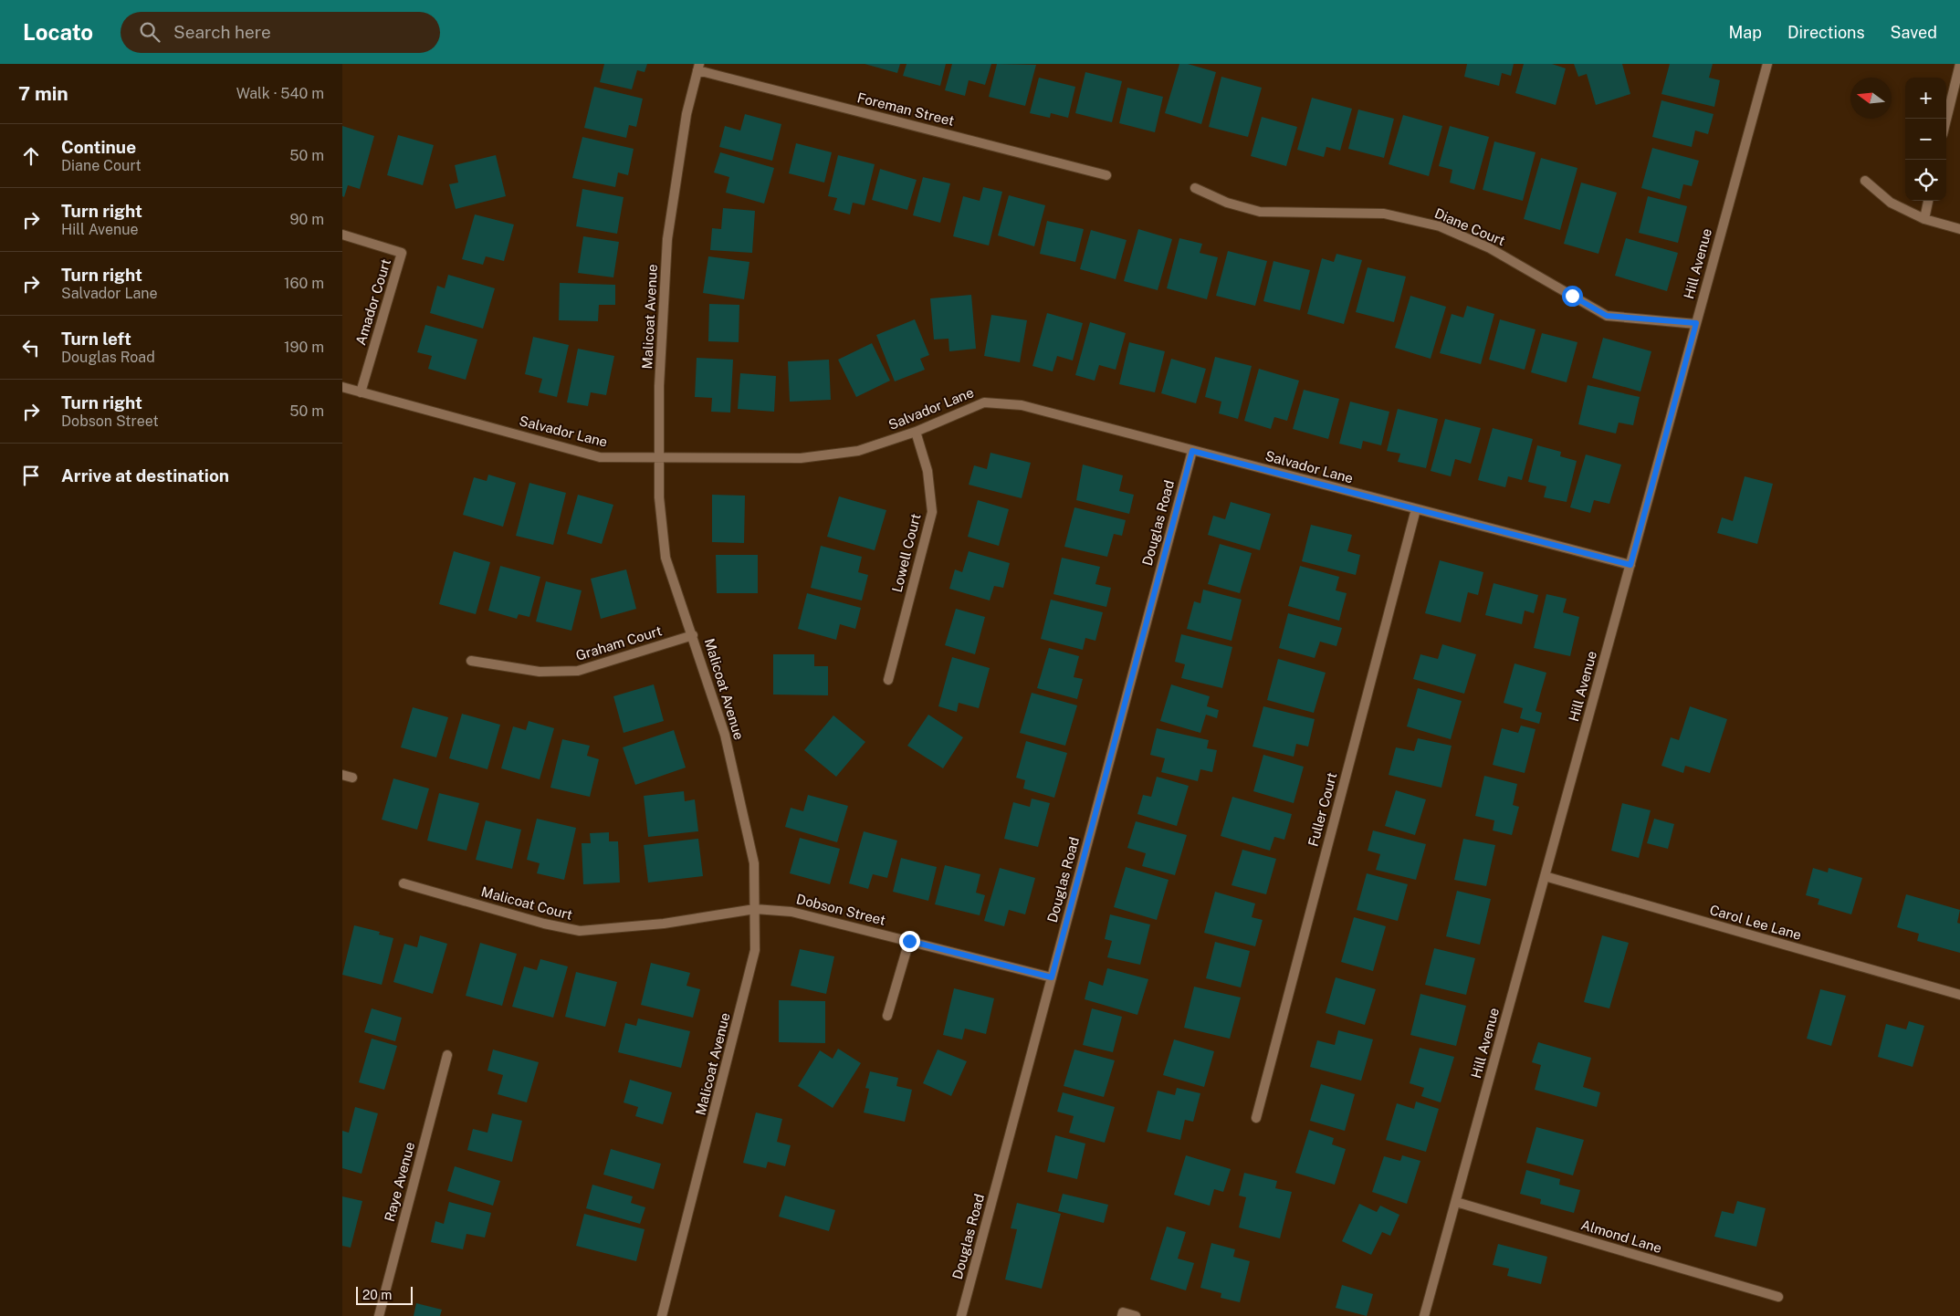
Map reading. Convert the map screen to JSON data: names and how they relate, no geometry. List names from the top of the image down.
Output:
{
  "streets": {
    "street": [
      "Foreman Street",
      "Diane Court",
      "Hill Avenue",
      "Amador Court",
      "Malicoat Avenue",
      "Salvador Lane",
      "Douglas Road",
      "Lowell Court",
      "Graham Court",
      "Fuller Court",
      "Malicoat Court",
      "Dobson Street",
      "Carol Lee Lane",
      "Raye Avenue",
      "Almond Lane"
    ]
  },
  "crossings": [
    ["Foreman Street", "Malicoat Avenue"],
    ["Diane Court", "Hill Avenue"],
    ["Hill Avenue", "Salvador Lane"],
    ["Hill Avenue", "Carol Lee Lane"],
    ["Hill Avenue", "Almond Lane"],
    ["Amador Court", "Salvador Lane"],
    ["Malicoat Avenue", "Salvador Lane"],
    ["Malicoat Avenue", "Graham Court"],
    ["Malicoat Avenue", "Malicoat Court"],
    ["Malicoat Avenue", "Dobson Street"],
    ["Salvador Lane", "Douglas Road"],
    ["Salvador Lane", "Lowell Court"],
    ["Salvador Lane", "Fuller Court"],
    ["Douglas Road", "Dobson Street"],
    ["Malicoat Court", "Dobson Street"]
  ],
  "scale_bar": "20 m",
  "north": "left",
  "page": {
    "header": "Locato",
    "search": "Search here",
    "nav": ["Map", "Directions", "Saved"],
    "heading": ["7 min", "Walk · 540 m"],
    "map_buttons": ["+", "−"],
    "list": [
      ["Continue", "Diane Court", "50 m"],
      ["Turn right", "Hill Avenue", "90 m"],
      ["Turn right", "Salvador Lane", "160 m"],
      ["Turn left", "Douglas Road", "190 m"],
      ["Turn right", "Dobson Street", "50 m"],
      "Arrive at destination"
    ],
    "scale": "20 m"
  }
}
